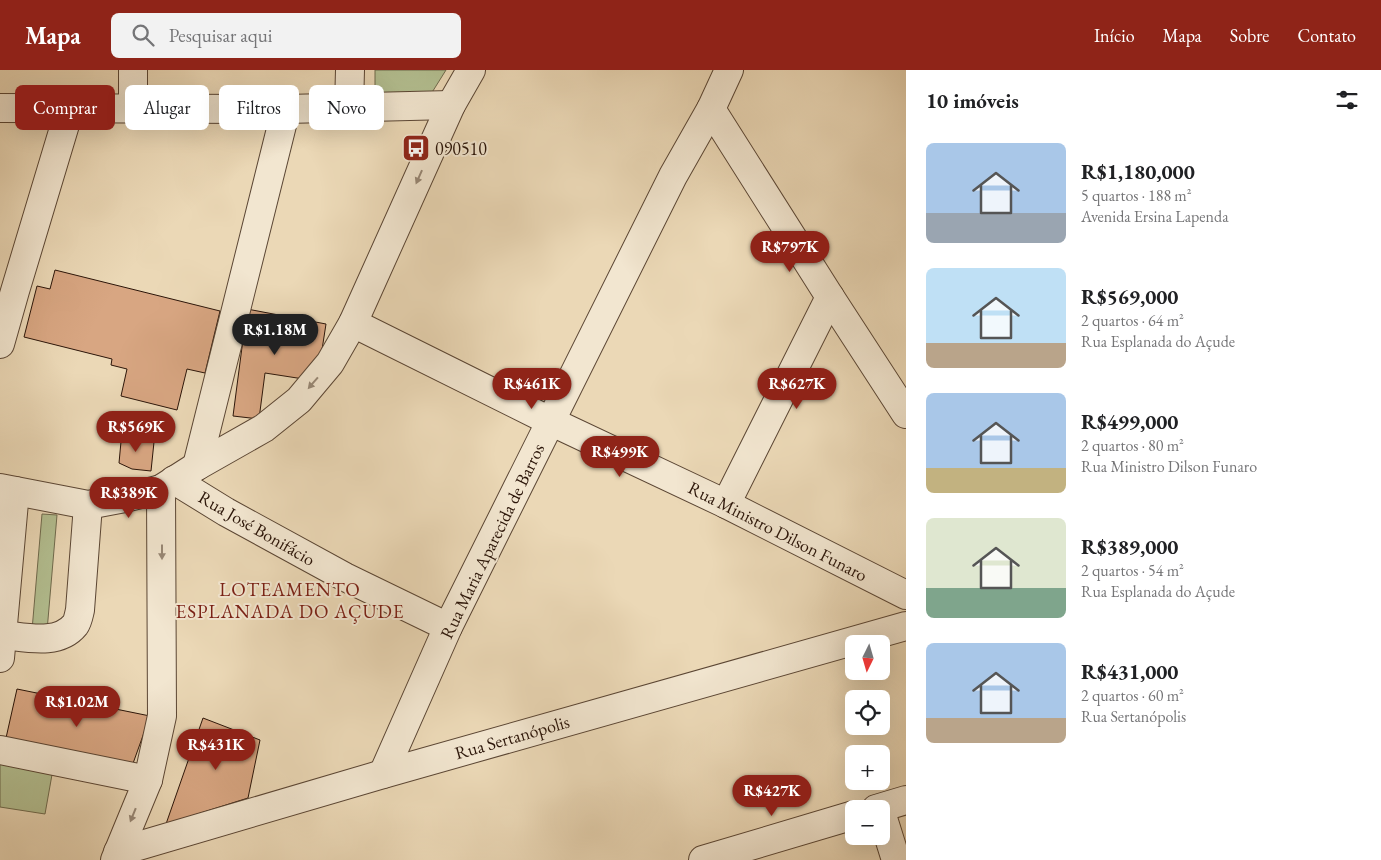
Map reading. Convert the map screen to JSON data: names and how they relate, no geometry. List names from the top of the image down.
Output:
{
  "streets": {
    "street": [
      "Rua José Bonifácio",
      "Rua Ministro Dilson Funaro",
      "Rua Maria Aparecida de Barros",
      "Rua Sertanópolis"
    ]
  },
  "crossings": [
    ["Rua José Bonifácio", "Rua Maria Aparecida de Barros"],
    ["Rua Ministro Dilson Funaro", "Rua Maria Aparecida de Barros"],
    ["Rua Maria Aparecida de Barros", "Rua Sertanópolis"]
  ],
  "districts": ["LOTEAMENTO ESPLANADA DO AÇUDE"],
  "places": {
    "bus stop": ["090510"]
  },
  "north": "bottom",
  "page": {
    "header": "Mapa",
    "search": "Pesquisar aqui",
    "nav": [
      "Início",
      "Mapa",
      "Sobre",
      "Contato"
    ],
    "heading": "10 imóveis",
    "chip": [
      "Comprar",
      "Alugar",
      "Filtros",
      "Novo"
    ],
    "list": [
      {
        "name": "R$1,180,000",
        "note": "5 quartos · 188 m² · Avenida Ersina Lapenda"
      },
      {
        "name": "R$569,000",
        "note": "2 quartos · 64 m² · Rua Esplanada do Açude"
      },
      {
        "name": "R$499,000",
        "note": "2 quartos · 80 m² · Rua Ministro Dilson Funaro"
      },
      {
        "name": "R$389,000",
        "note": "2 quartos · 54 m² · Rua Esplanada do Açude"
      },
      {
        "name": "R$431,000",
        "note": "2 quartos · 60 m² · Rua Sertanópolis"
      }
    ],
    "price": [
      "R$797K",
      "R$1.18M",
      "R$461K",
      "R$627K",
      "R$569K",
      "R$499K",
      "R$389K",
      "R$1.02M",
      "R$431K",
      "R$427K"
    ],
    "map_buttons": ["+", "−"]
  }
}
